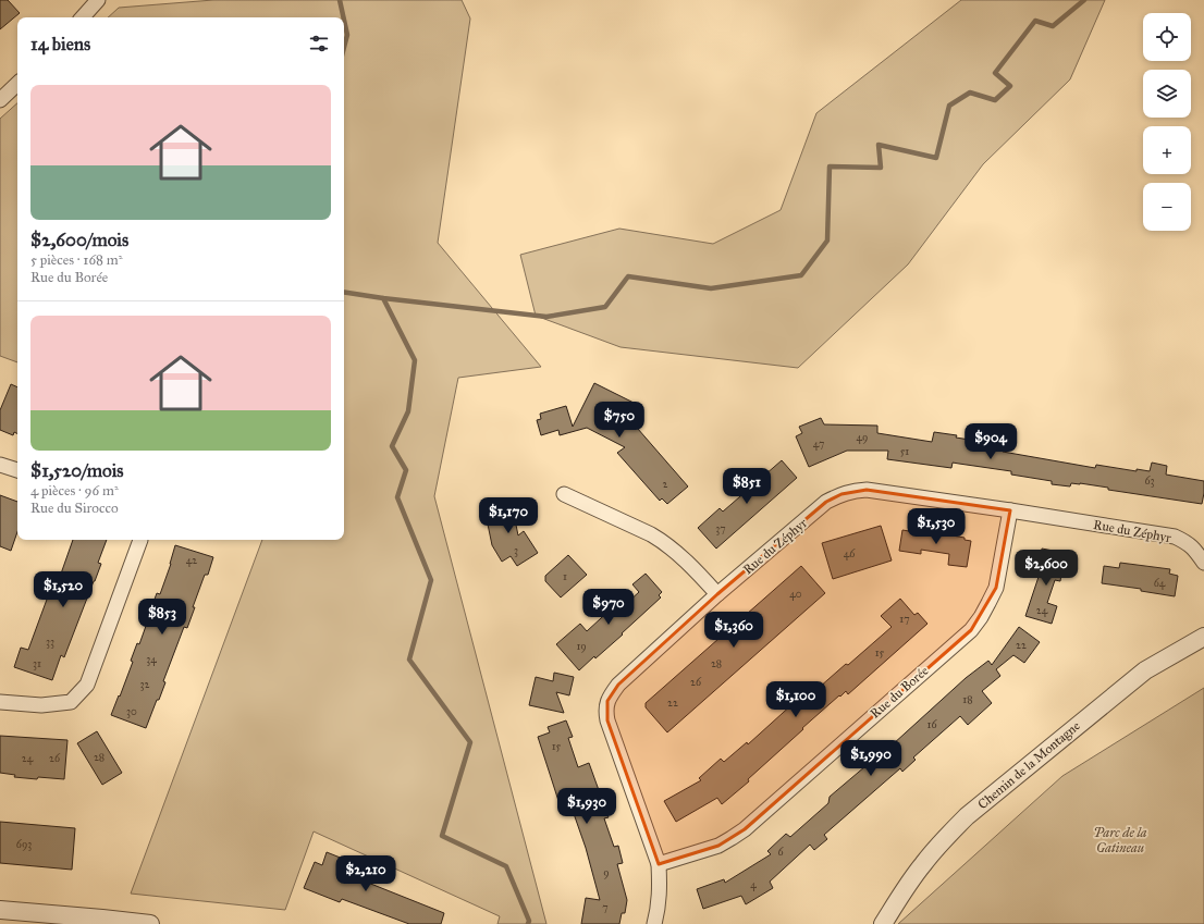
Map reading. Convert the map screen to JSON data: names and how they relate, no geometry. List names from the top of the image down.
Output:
{
  "streets": {
    "street": ["Rue du Zéphyr", "Rue du Borée", "Chemin de la Montagne"]
  },
  "crossings": [
    ["Rue du Zéphyr", "Rue du Borée"]
  ],
  "parks": ["Parc de la Gatineau"],
  "house_numbers": [
    "49",
    "47",
    "51",
    "63",
    "2",
    "37",
    "3",
    "46",
    "42",
    "1",
    "64",
    "40",
    "24",
    "17",
    "33",
    "22",
    "19",
    "15",
    "34",
    "31",
    "28",
    "26",
    "32",
    "18",
    "22",
    "30",
    "16",
    "15",
    "28",
    "24",
    "26",
    "693",
    "6",
    "9",
    "4",
    "7"
  ],
  "page": {
    "map_buttons": ["+", "−"],
    "heading": "14 biens",
    "list": [
      {
        "name": "$2,600/mois",
        "note": "5 pièces · 168 m² · Rue du Borée"
      },
      {
        "name": "$1,520/mois",
        "note": "4 pièces · 96 m² · Rue du Sirocco"
      }
    ],
    "price": [
      "$750",
      "$904",
      "$851",
      "$1,170",
      "$1,530",
      "$2,600",
      "$1,520",
      "$970",
      "$853",
      "$1,360",
      "$1,100",
      "$1,990",
      "$1,930",
      "$2,210"
    ]
  }
}
